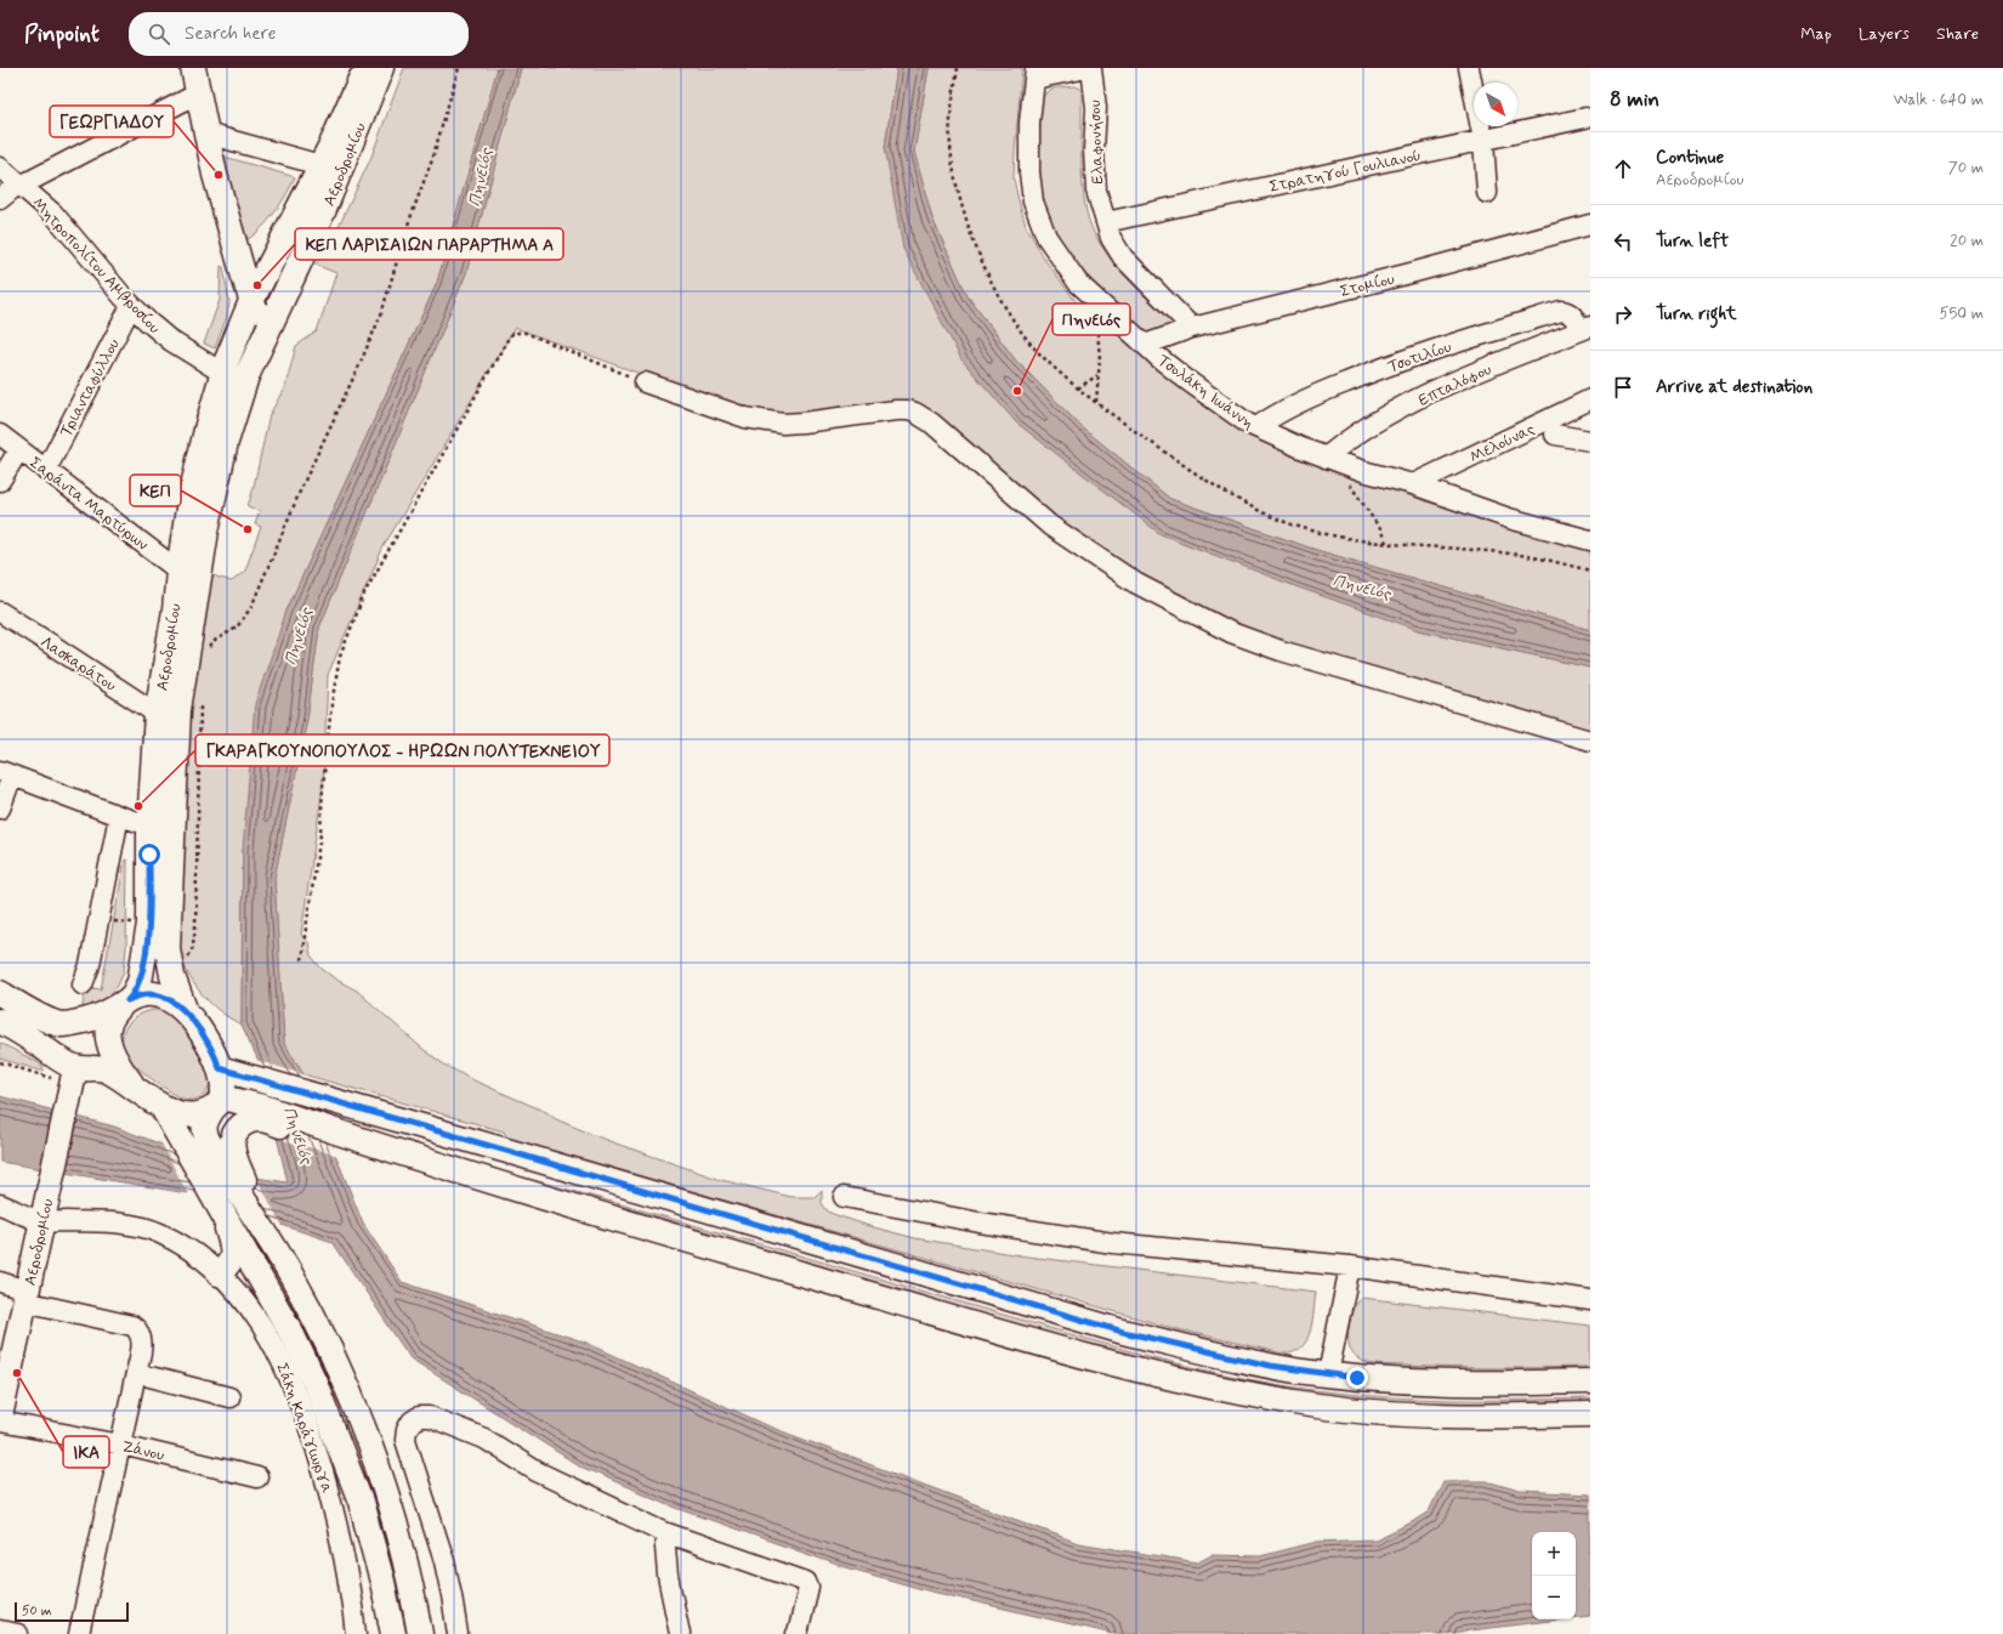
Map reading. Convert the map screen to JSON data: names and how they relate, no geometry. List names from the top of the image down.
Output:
{
  "streets": {
    "main road": ["Αεροδρομίου", "Σάκη Καράγιωργα"],
    "street": [
      "Ελαφονήσου",
      "Στρατηγού Γουλιανού",
      "Μητροπολίτου Αμβροσίου",
      "Στομίου",
      "Τσοτιλίου",
      "Επταλόφου",
      "Τριανταφύλλου",
      "Τσολάκη Ιωάννη",
      "Μελούνας",
      "Σαράντα Μαρτύρων",
      "Λασκαράτου",
      "Ζάνου"
    ]
  },
  "crossings": [
    ["Ελαφονήσου", "Στρατηγού Γουλιανού"],
    ["Ελαφονήσου", "Στομίου"],
    ["Αεροδρομίου", "Μητροπολίτου Αμβροσίου"],
    ["Αεροδρομίου", "Σαράντα Μαρτύρων"],
    ["Αεροδρομίου", "Λασκαράτου"],
    ["Αεροδρομίου", "Σάκη Καράγιωργα"],
    ["Μητροπολίτου Αμβροσίου", "Τριανταφύλλου"],
    ["Στομίου", "Τσολάκη Ιωάννη"],
    ["Τσοτιλίου", "Επταλόφου"],
    ["Τσοτιλίου", "Τσολάκη Ιωάννη"],
    ["Επταλόφου", "Τσολάκη Ιωάννη"],
    ["Τριανταφύλλου", "Σαράντα Μαρτύρων"],
    ["Τσολάκη Ιωάννη", "Μελούνας"]
  ],
  "water": ["Πηνειός"],
  "places": [
    "ΓΕΩΡΓΙΑΔΟΥ",
    "ΚΕΠ ΛΑΡΙΣΑΙΩΝ ΠΑΡΑΡΤΗΜΑ A",
    "Πηνειός",
    "ΚΕΠ",
    "ΓΚΑΡΑΓΚΟΥΝΟΠΟΥΛΟΣ - ΗΡΩΩΝ ΠΟΛΥΤΕΧΝΕΙΟΥ",
    "ΙΚΑ"
  ],
  "scale_bar": "50 m",
  "north": "bottom right",
  "page": {
    "header": "Pinpoint",
    "search": "Search here",
    "nav": ["Map", "Layers", "Share"],
    "heading": ["8 min", "Walk · 640 m"],
    "list": [
      ["Continue", "Αεροδρομίου", "70 m"],
      ["Turn left", "20 m"],
      ["Turn right", "550 m"],
      "Arrive at destination"
    ],
    "map_buttons": ["+", "−"],
    "scale": "50 m"
  }
}
